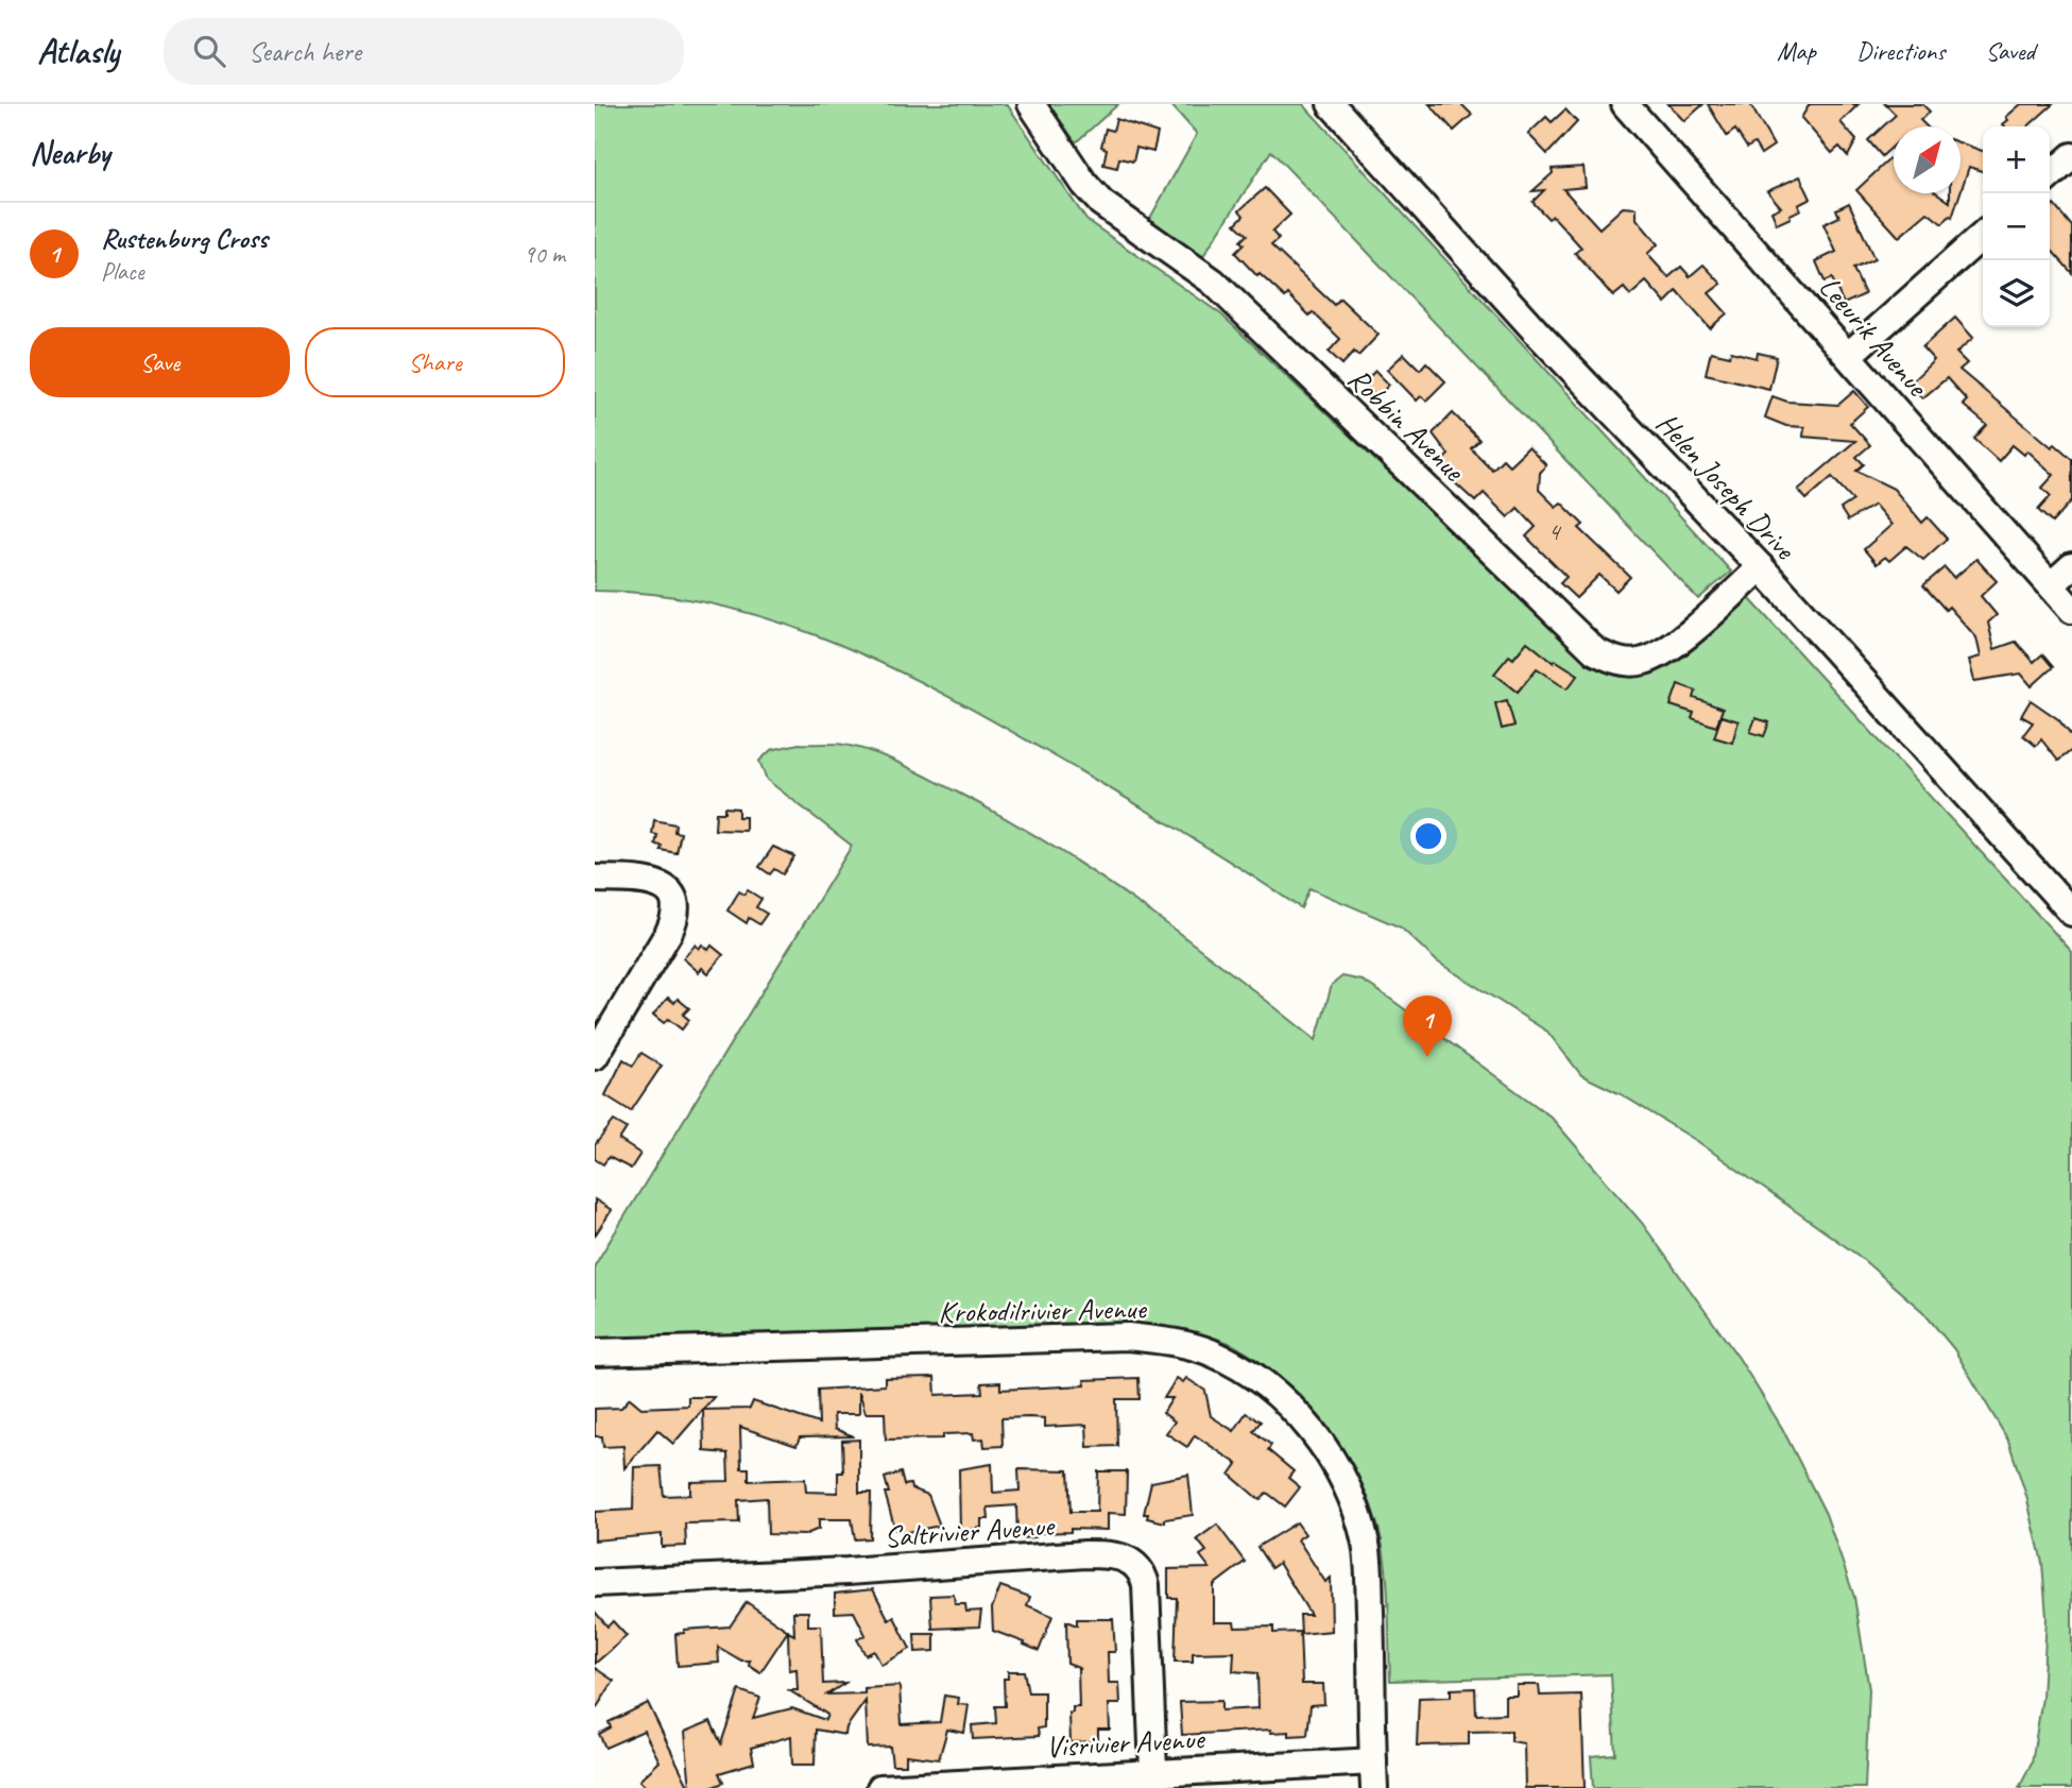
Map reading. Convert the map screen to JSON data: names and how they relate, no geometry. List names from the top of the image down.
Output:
{
  "streets": {
    "street": [
      "Leeurik Avenue",
      "Robbin Avenue",
      "Helen Joseph Drive",
      "Krokodilrivier Avenue",
      "Saltrivier Avenue",
      "Visrivier Avenue"
    ]
  },
  "crossings": [
    ["Robbin Avenue", "Helen Joseph Drive"],
    ["Krokodilrivier Avenue", "Visrivier Avenue"],
    ["Saltrivier Avenue", "Visrivier Avenue"]
  ],
  "house_numbers": ["4"],
  "north": "top right",
  "page": {
    "header": "Atlasly",
    "search": "Search here",
    "nav": ["Map", "Directions", "Saved"],
    "heading": "Nearby",
    "map_buttons": ["+", "−"],
    "list": [
      {
        "mark": "1",
        "name": "Rustenburg Cross",
        "note": "Place",
        "value": "90 m"
      }
    ],
    "buttons": ["Save", "Share"],
    "pins": "1"
  }
}
